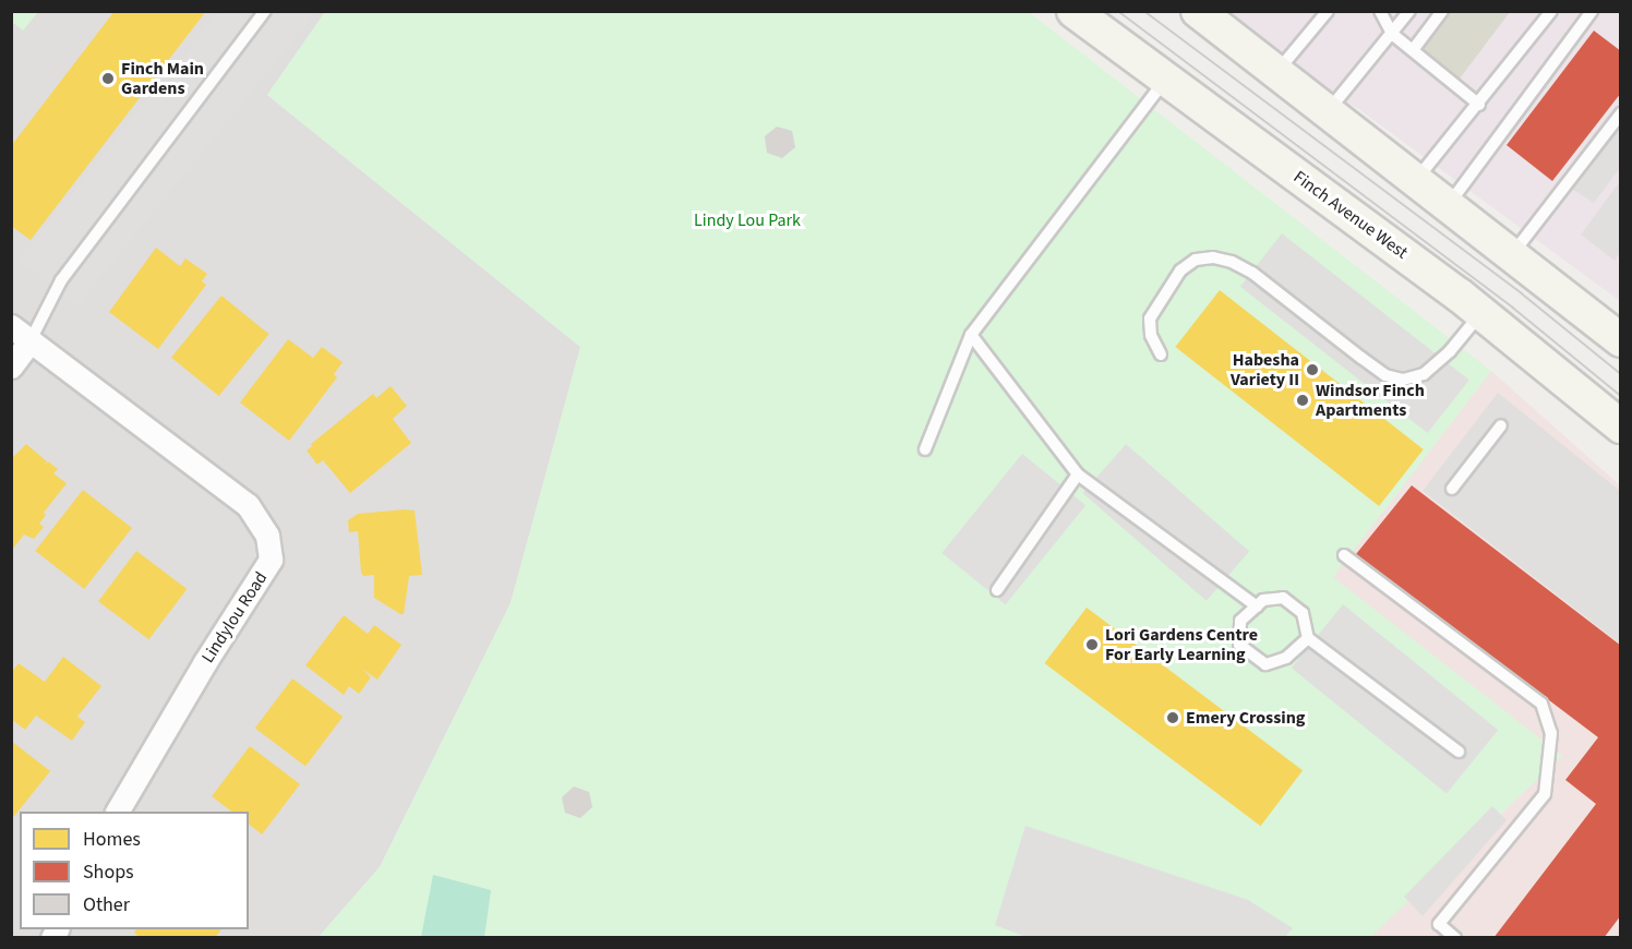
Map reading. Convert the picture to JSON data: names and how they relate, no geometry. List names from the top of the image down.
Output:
{
  "streets": {
    "main road": ["Finch Avenue West"],
    "street": ["Lindylou Road"]
  },
  "parks": ["Lindy Lou Park"],
  "places": [
    "Finch Main Gardens",
    "Habesha Variety II",
    "Windsor Finch Apartments",
    "Lori Gardens Centre For Early Learning",
    "Emery Crossing"
  ],
  "legend": ["Homes", "Shops", "Other"]
}
